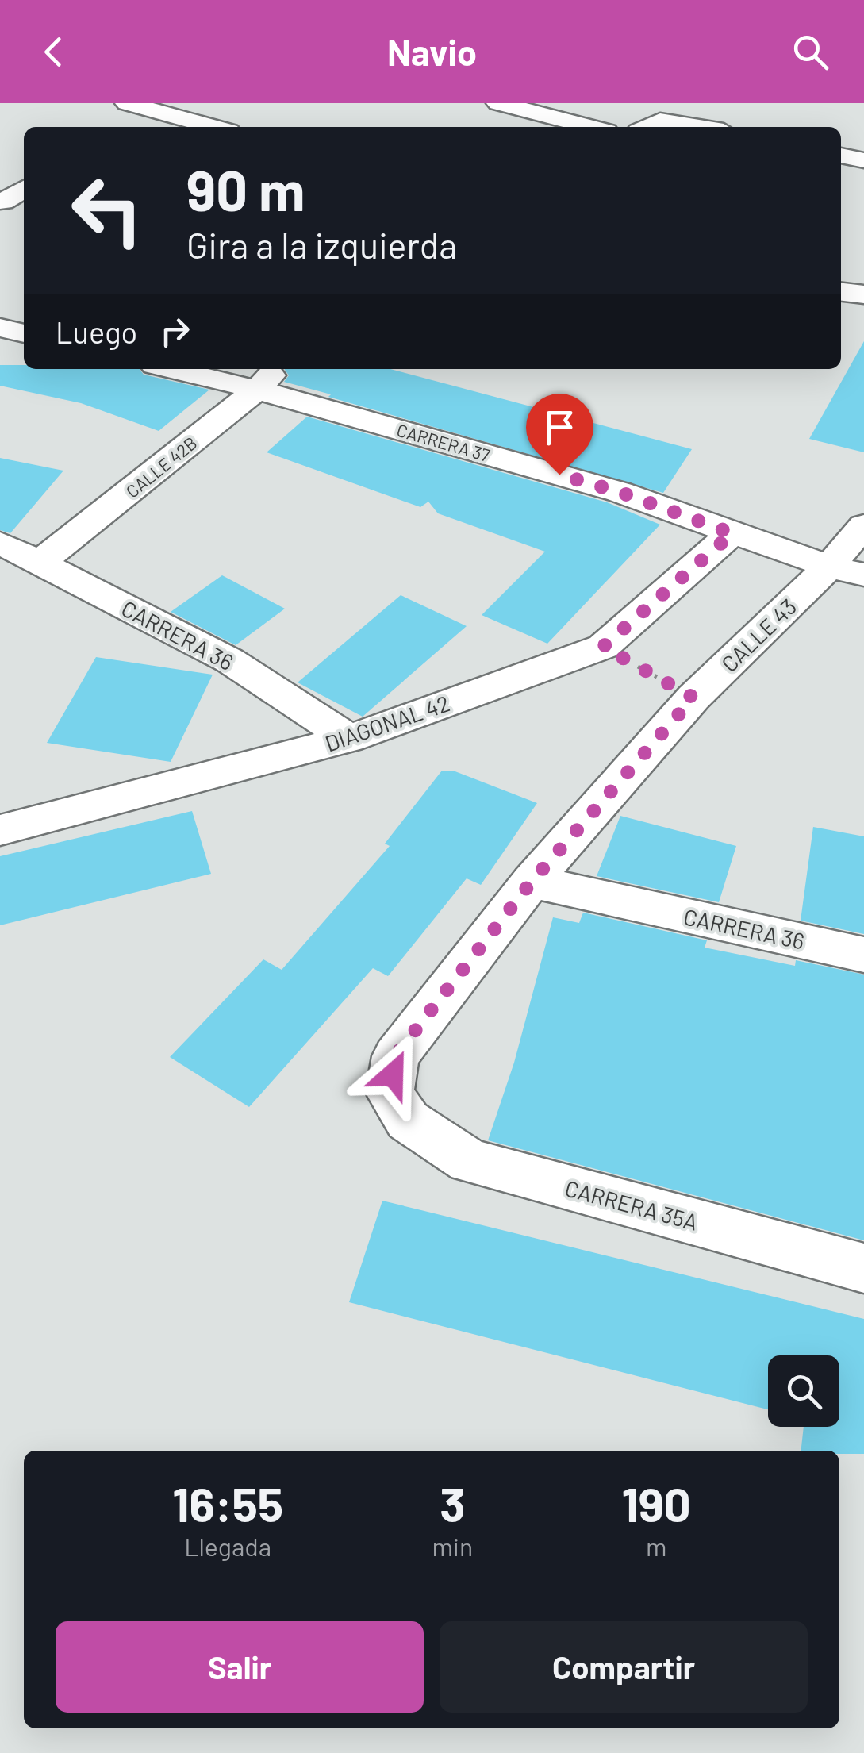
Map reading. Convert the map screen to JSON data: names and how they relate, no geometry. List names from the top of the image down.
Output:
{
  "streets": {
    "street": [
      "CARRERA 37",
      "CALLE 42B",
      "CARRERA 36",
      "CALLE 43",
      "DIAGONAL 42",
      "CARRERA 35A"
    ]
  },
  "crossings": [
    ["CARRERA 37", "CALLE 42B"],
    ["CARRERA 37", "CALLE 43"],
    ["CARRERA 37", "DIAGONAL 42"],
    ["CALLE 42B", "CARRERA 36"],
    ["CARRERA 36", "CALLE 43"],
    ["CARRERA 36", "DIAGONAL 42"],
    ["CALLE 43", "CARRERA 35A"]
  ],
  "page": {
    "header": "Navio",
    "turn": ["90 m", "Gira a la izquierda"],
    "then": "Luego",
    "eta": [
      "16:55",
      "Llegada",
      "3",
      "min",
      "190",
      "m"
    ],
    "buttons": ["Salir", "Compartir"]
  }
}
